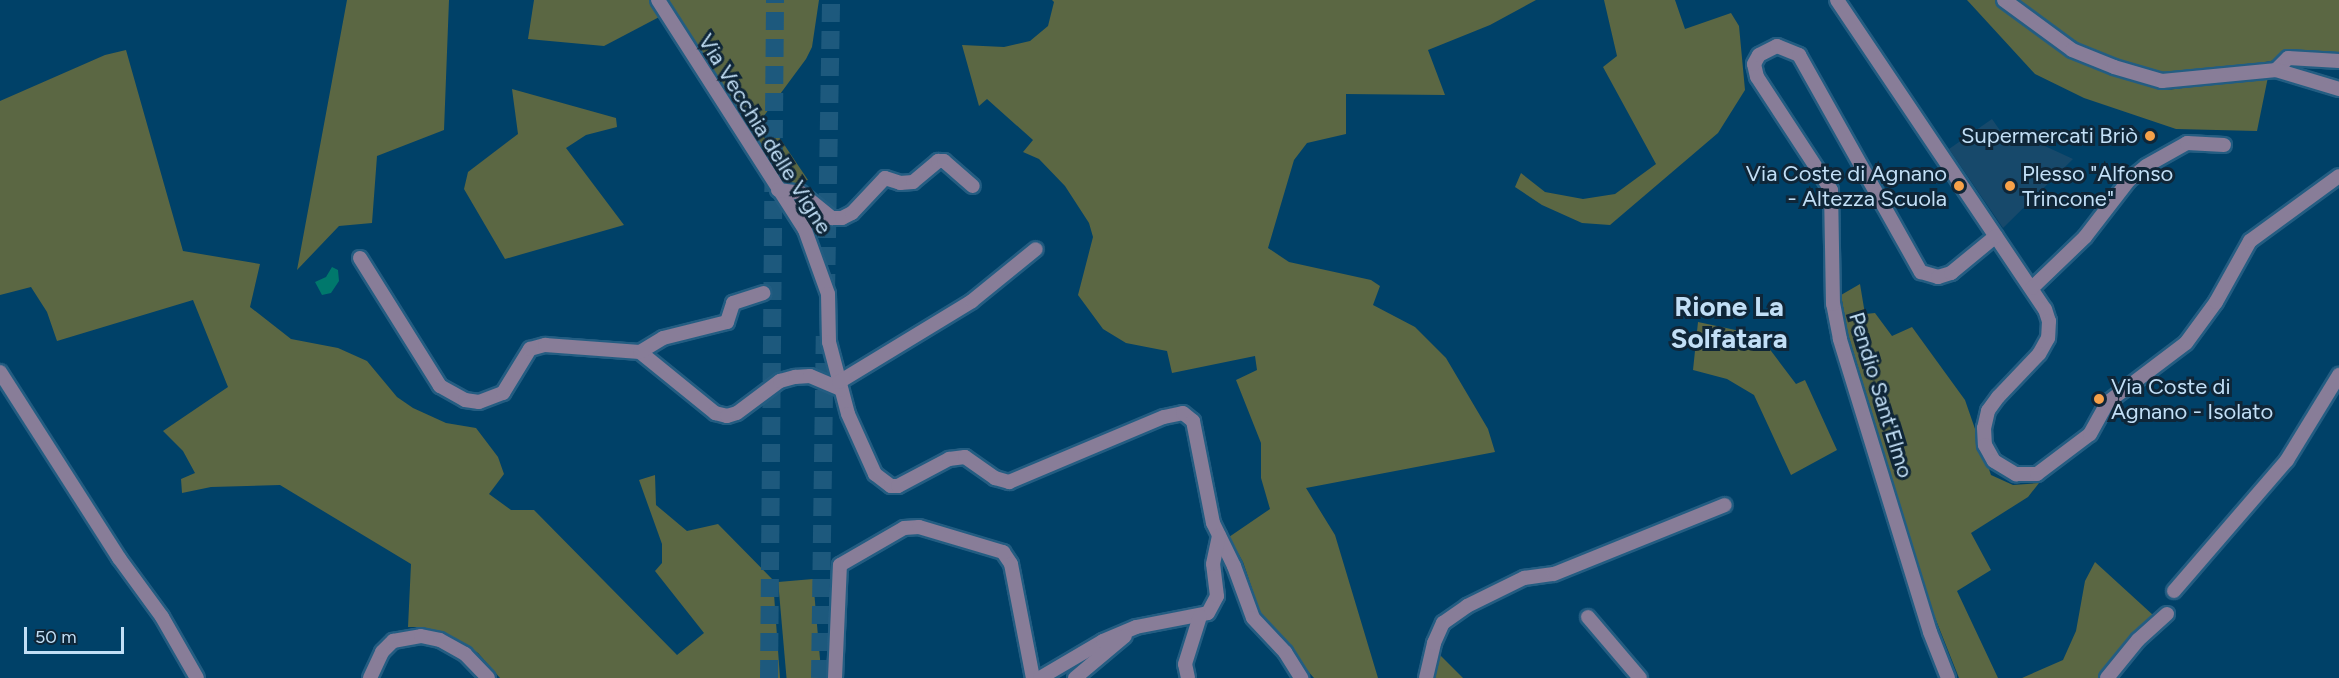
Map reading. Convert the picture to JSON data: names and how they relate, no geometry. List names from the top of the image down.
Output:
{
  "streets": {
    "street": ["Via Vecchia delle Vigne", "Pendio Sant'Elmo"]
  },
  "districts": ["Rione La Solfatara"],
  "places": [
    "Supermercati Briò",
    "Via Coste di Agnano - Altezza Scuola",
    "Plesso \"Alfonso Trincone\"",
    "Via Coste di Agnano - Isolato"
  ],
  "scale_bar": "50 m"
}
